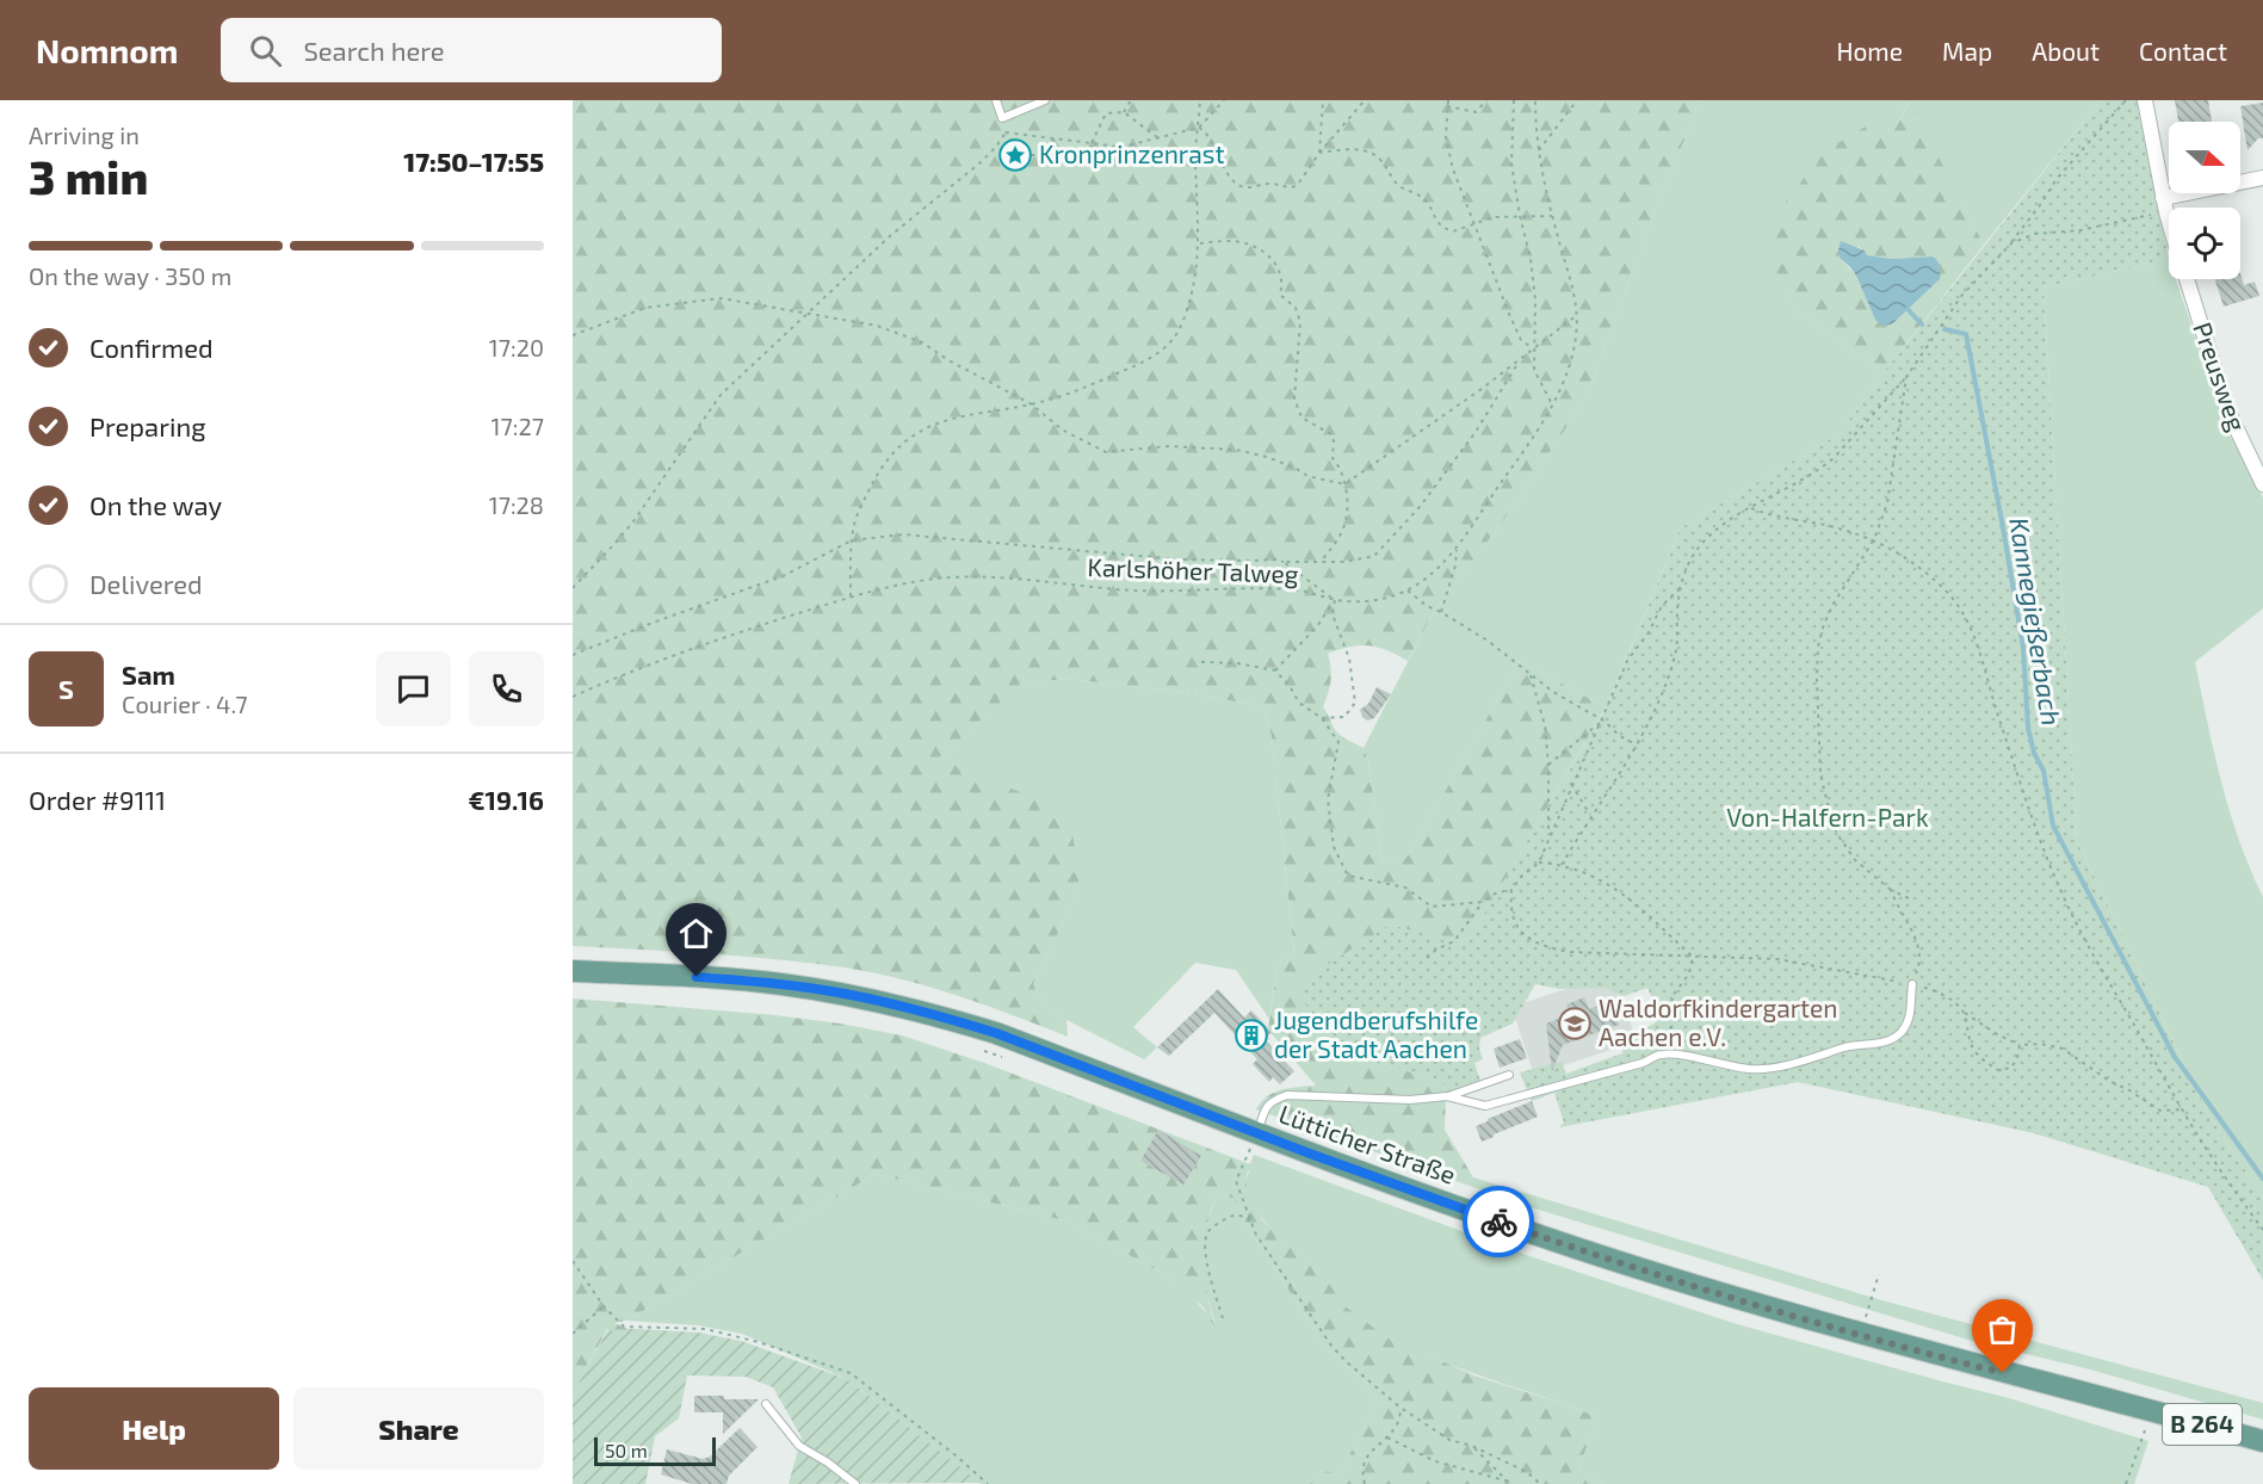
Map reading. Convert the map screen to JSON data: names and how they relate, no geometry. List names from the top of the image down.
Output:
{
  "streets": {
    "main road": ["Lütticher Straße", "B 264"],
    "street": ["Preusweg"],
    "path": ["Karlshöher Talweg"]
  },
  "water": ["Kannegießerbach"],
  "parks": ["Von-Halfern-Park"],
  "places": {
    "place": ["Kronprinzenrast"],
    "school or university": ["Waldorfkindergarten Aachen e.V."],
    "building": ["Jugendberufshilfe der Stadt Aachen"]
  },
  "scale_bar": "50 m",
  "north": "right",
  "page": {
    "header": "Nomnom",
    "search": "Search here",
    "nav": [
      "Home",
      "Map",
      "About",
      "Contact"
    ],
    "heading": ["3 min", "Arriving in", "17:50–17:55"],
    "panel": [
      "Sam",
      "Courier · 4.7",
      "Order #9111",
      "€19.16"
    ],
    "bar": "On the way · 350 m",
    "list": [
      ["Confirmed", "17:20"],
      ["Preparing", "17:27"],
      ["On the way", "17:28"],
      "Delivered"
    ],
    "round": "S",
    "buttons": ["Help", "Share"],
    "scale": "50 m"
  }
}
